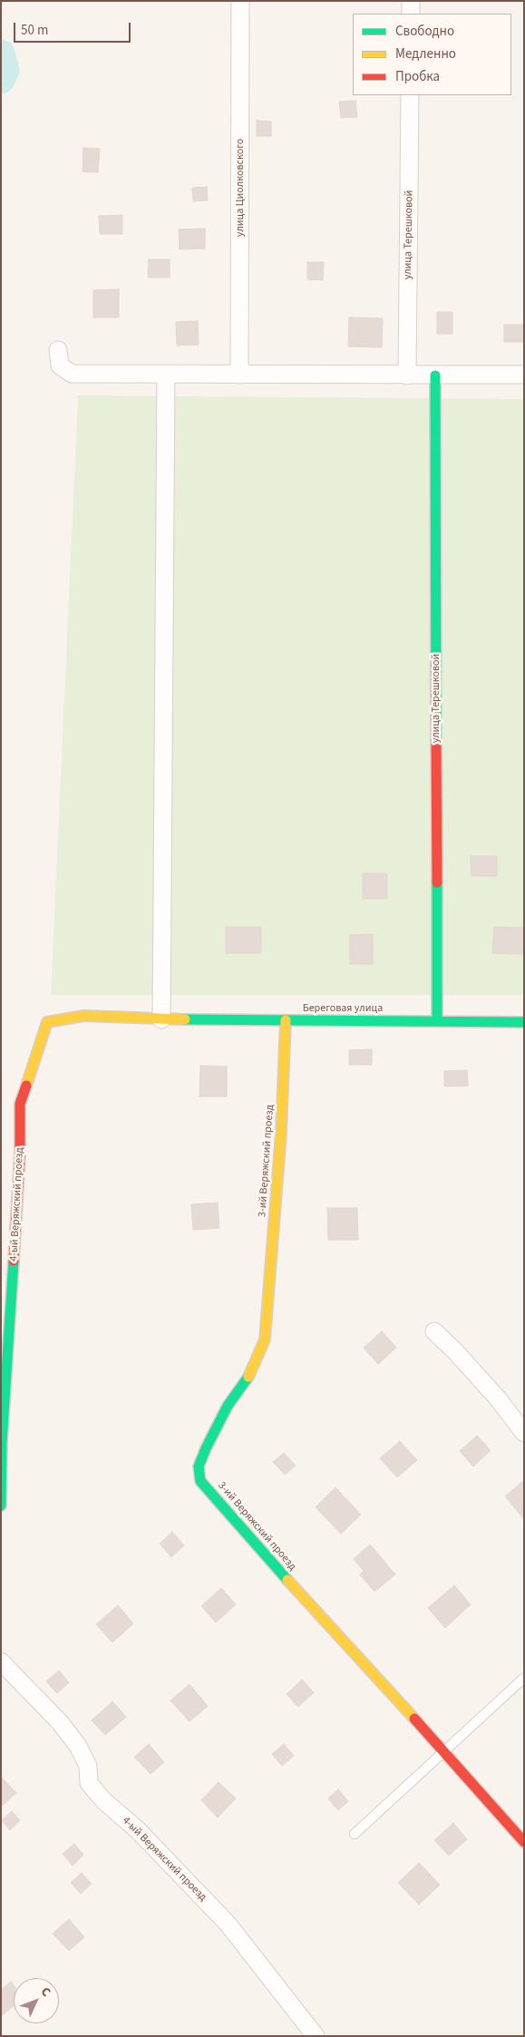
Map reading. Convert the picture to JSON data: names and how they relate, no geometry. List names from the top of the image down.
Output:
{
  "streets": {
    "street": [
      "улица Циолковского",
      "улица Терешковой",
      "Береговая улица",
      "3-ий Веряжский проезд",
      "4-ый Веряжский проезд"
    ]
  },
  "crossings": [
    ["улица Терешковой", "Береговая улица"],
    ["Береговая улица", "3-ий Веряжский проезд"],
    ["Береговая улица", "4-ый Веряжский проезд"]
  ],
  "legend": ["Свободно", "Медленно", "Пробка"],
  "scale_bar": "50 m",
  "north": "top right"
}
